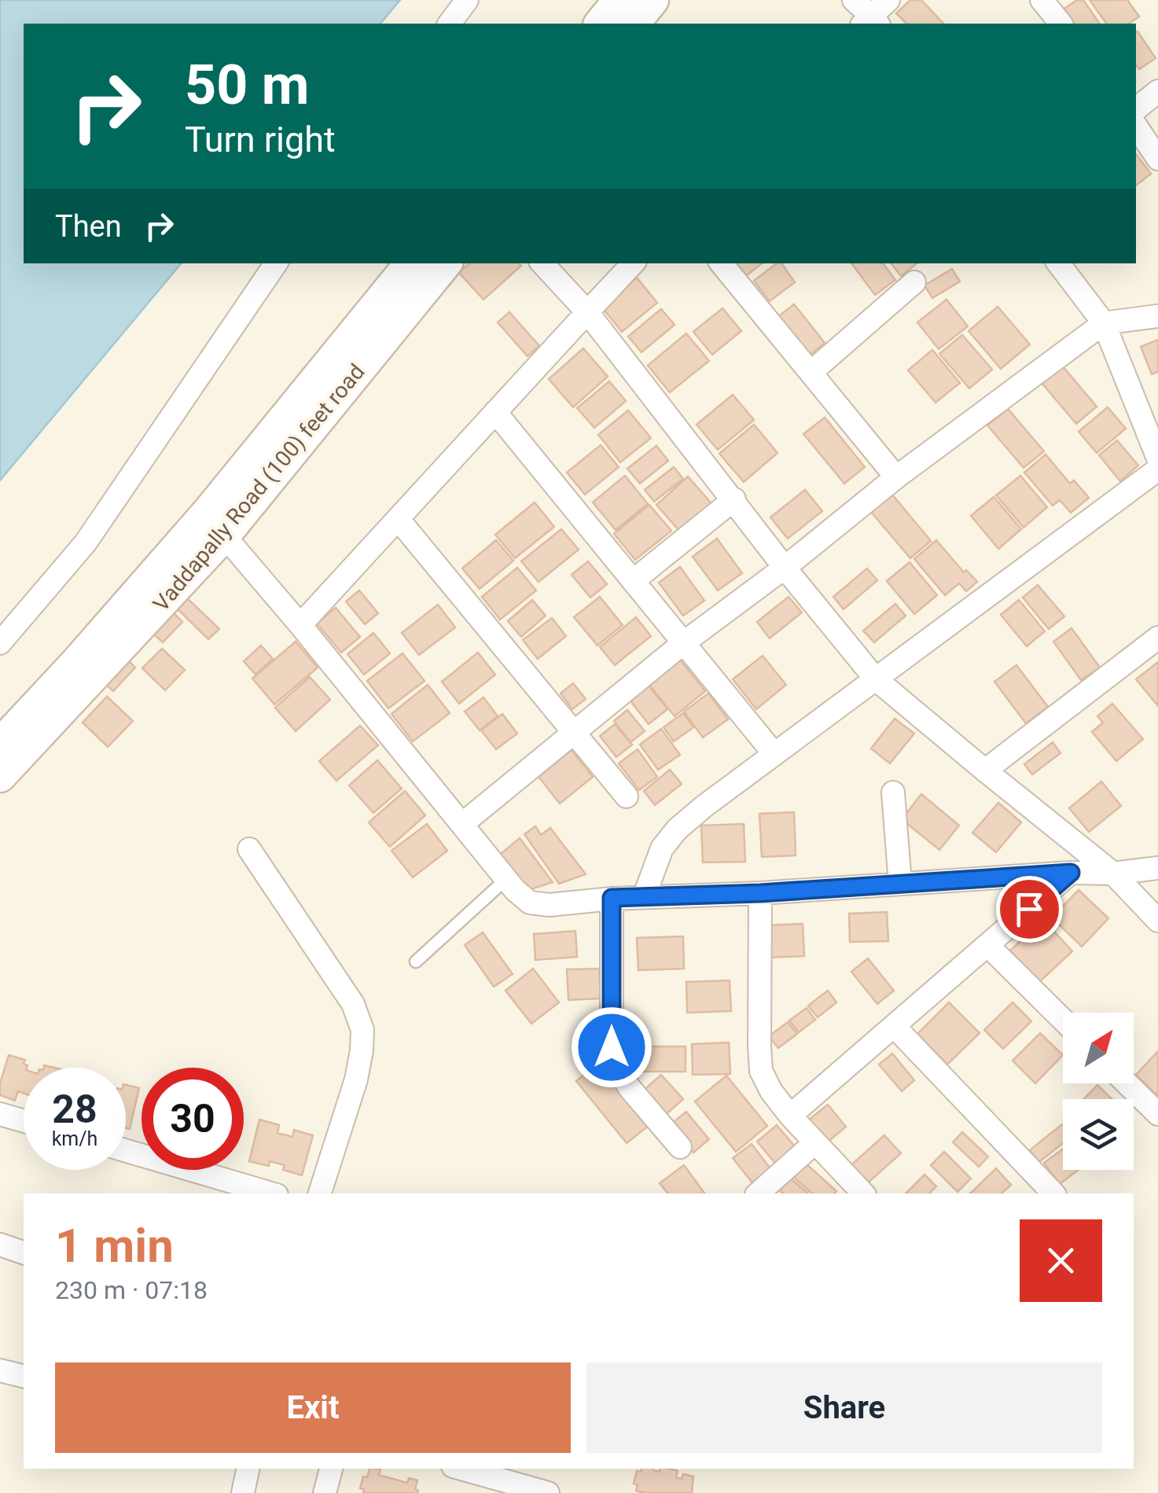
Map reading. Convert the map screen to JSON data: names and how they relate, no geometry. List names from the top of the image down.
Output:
{
  "streets": {
    "main road": ["Vaddapally Road (100) feet road"]
  },
  "north": "top right",
  "page": {
    "turn": ["50 m", "Turn right"],
    "then": "Then",
    "speed": "28 km/h",
    "limit": "30",
    "heading": ["1 min", "230 m · 07:18"],
    "buttons": ["Exit", "Share"]
  }
}
